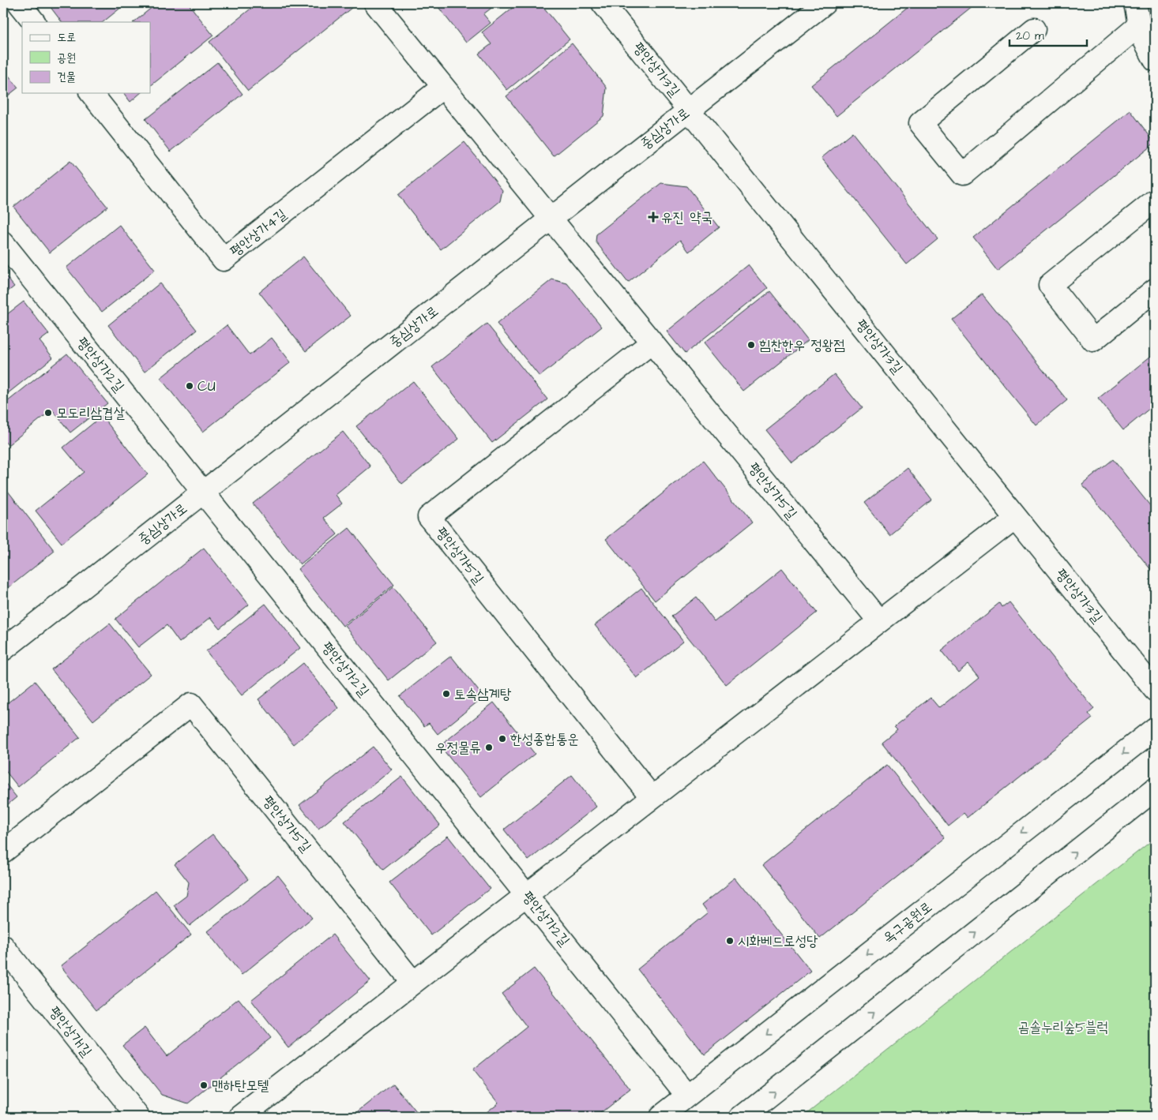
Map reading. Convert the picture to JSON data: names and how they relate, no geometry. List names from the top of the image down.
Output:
{
  "streets": {
    "street": [
      "평안상가3길",
      "중심상가로",
      "평안상가4길",
      "평안상가2길",
      "평안상가5길",
      "옥구공원로",
      "평안상가1길"
    ]
  },
  "crossings": [
    ["평안상가3길", "중심상가로"],
    ["중심상가로", "평안상가2길"],
    ["중심상가로", "평안상가5길"],
    ["평안상가2길", "옥구공원로"]
  ],
  "parks": ["곰솔누리숲5블럭"],
  "places": {
    "health": ["유진 약국"],
    "other": [
      "힘찬한우 정왕점",
      "CU",
      "모도리삼겹살",
      "토속삼계탕",
      "한성종합통운",
      "우정물류",
      "시화베드로성당",
      "맨하탄모텔"
    ]
  },
  "legend": ["도로", "공원", "건물"],
  "scale_bar": "20 m"
}
